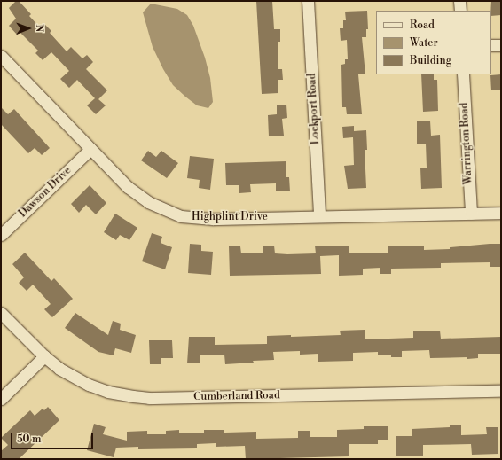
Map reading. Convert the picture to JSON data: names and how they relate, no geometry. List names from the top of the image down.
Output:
{
  "streets": {
    "street": [
      "Lockport Road",
      "Warrington Road",
      "Dawson Drive",
      "Highplint Drive",
      "Cumberland Road"
    ]
  },
  "crossings": [
    ["Lockport Road", "Highplint Drive"],
    ["Warrington Road", "Highplint Drive"],
    ["Dawson Drive", "Highplint Drive"]
  ],
  "legend": ["Road", "Water", "Building"],
  "scale_bar": "50 m",
  "north": "right"
}
